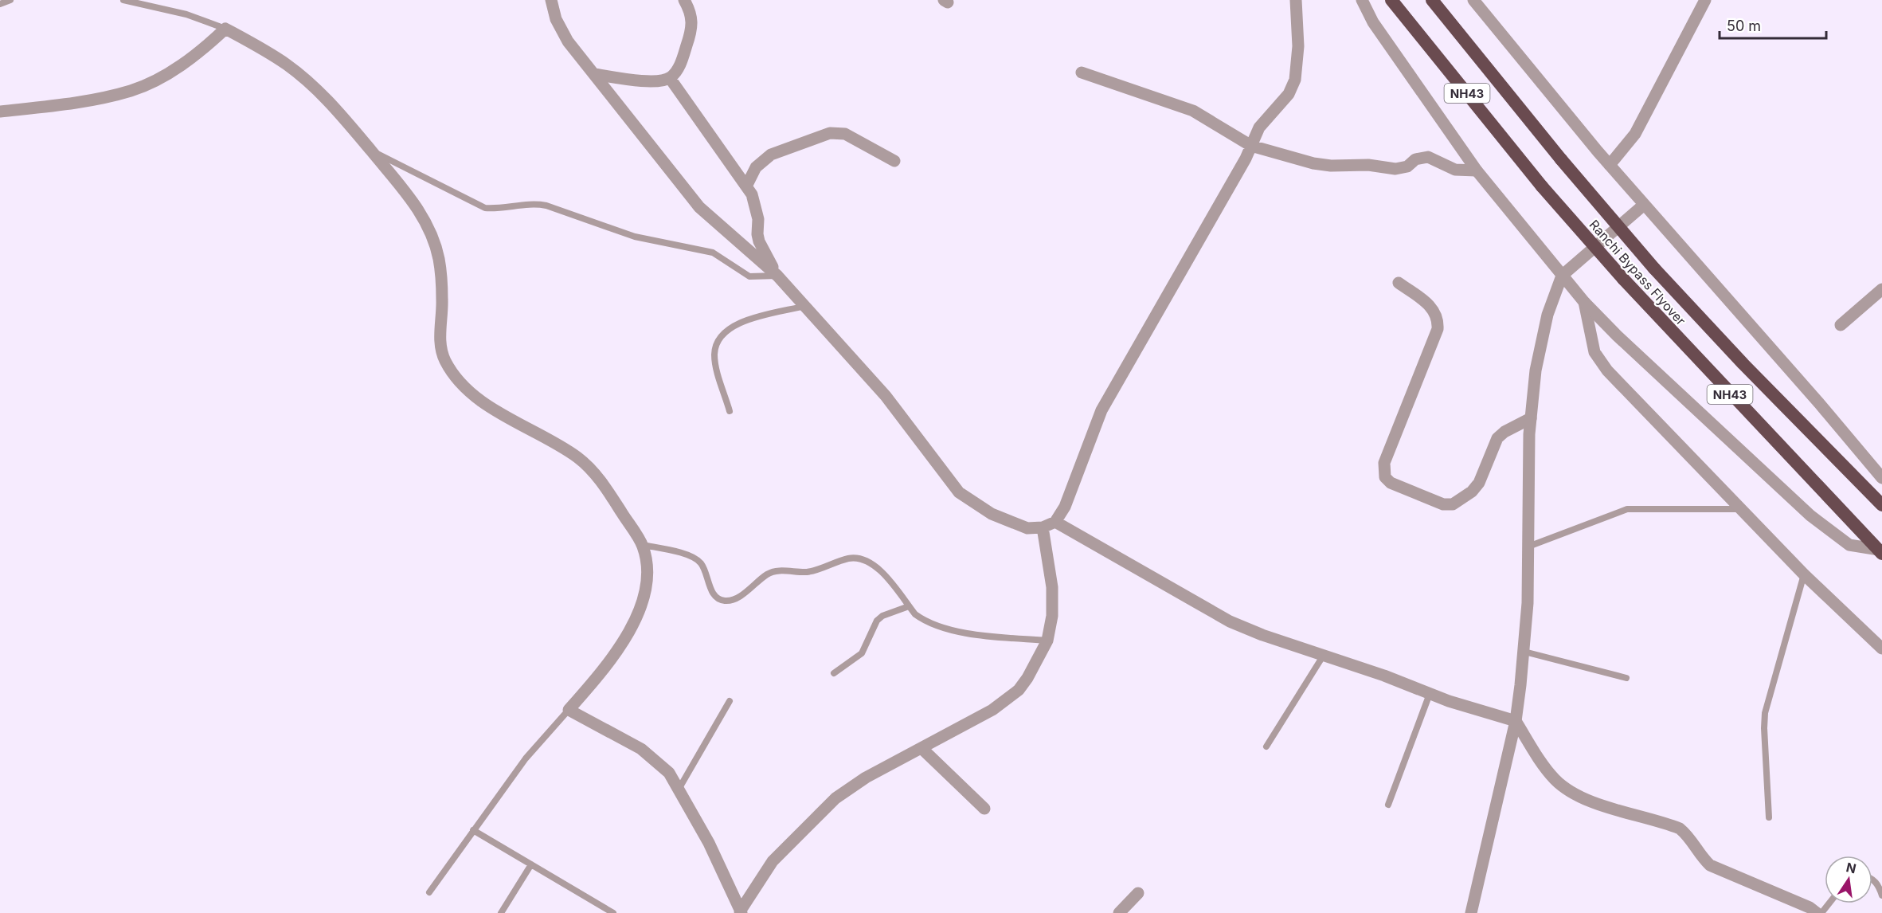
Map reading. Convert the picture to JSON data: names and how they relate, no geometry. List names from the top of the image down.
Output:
{
  "streets": {
    "highway": ["NH43", "Ranchi Bypass Flyover"]
  },
  "scale_bar": "50 m",
  "north": "top"
}
